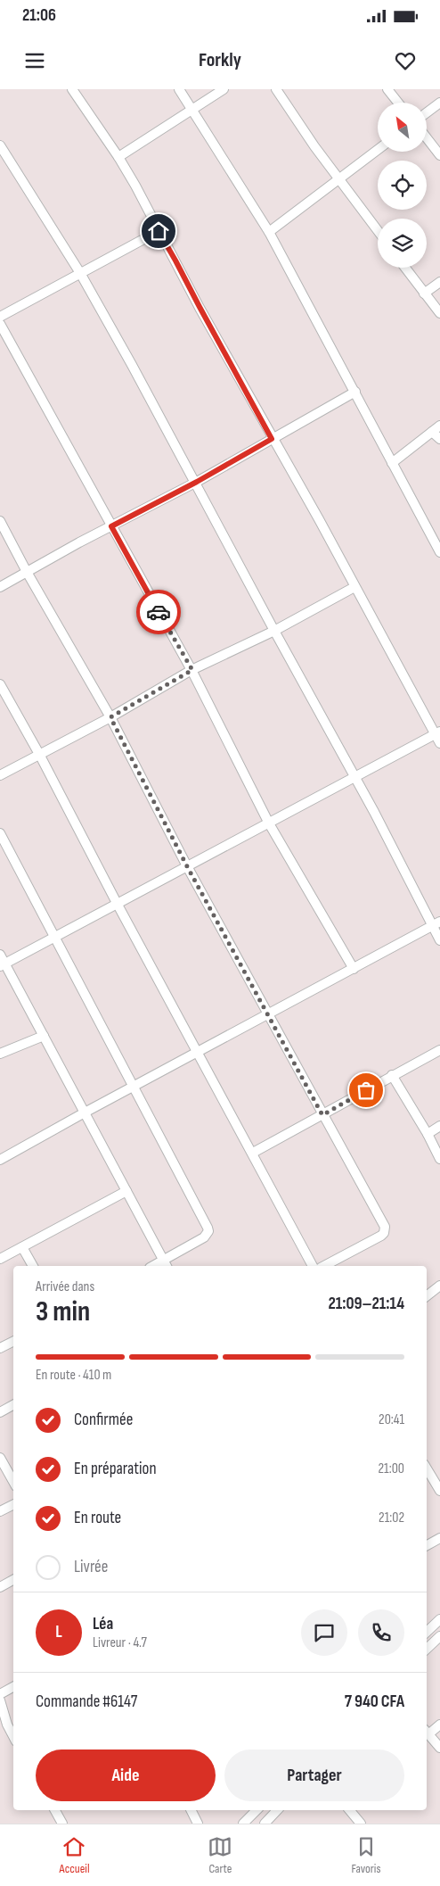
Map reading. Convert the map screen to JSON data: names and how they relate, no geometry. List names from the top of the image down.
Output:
{
  "north": "top left",
  "page": {
    "status": "21:06",
    "header": "Forkly",
    "heading": ["3 min", "Arrivée dans", "21:09–21:14"],
    "panel": [
      "Léa",
      "Livreur · 4.7",
      "Commande #6147",
      "7 940 CFA"
    ],
    "bar": "En route · 410 m",
    "list": [
      ["Confirmée", "20:41"],
      ["En préparation", "21:00"],
      ["En route", "21:02"],
      "Livrée"
    ],
    "round": "L",
    "buttons": ["Aide", "Partager"],
    "tabs": ["Accueil", "Carte", "Favoris"]
  }
}
